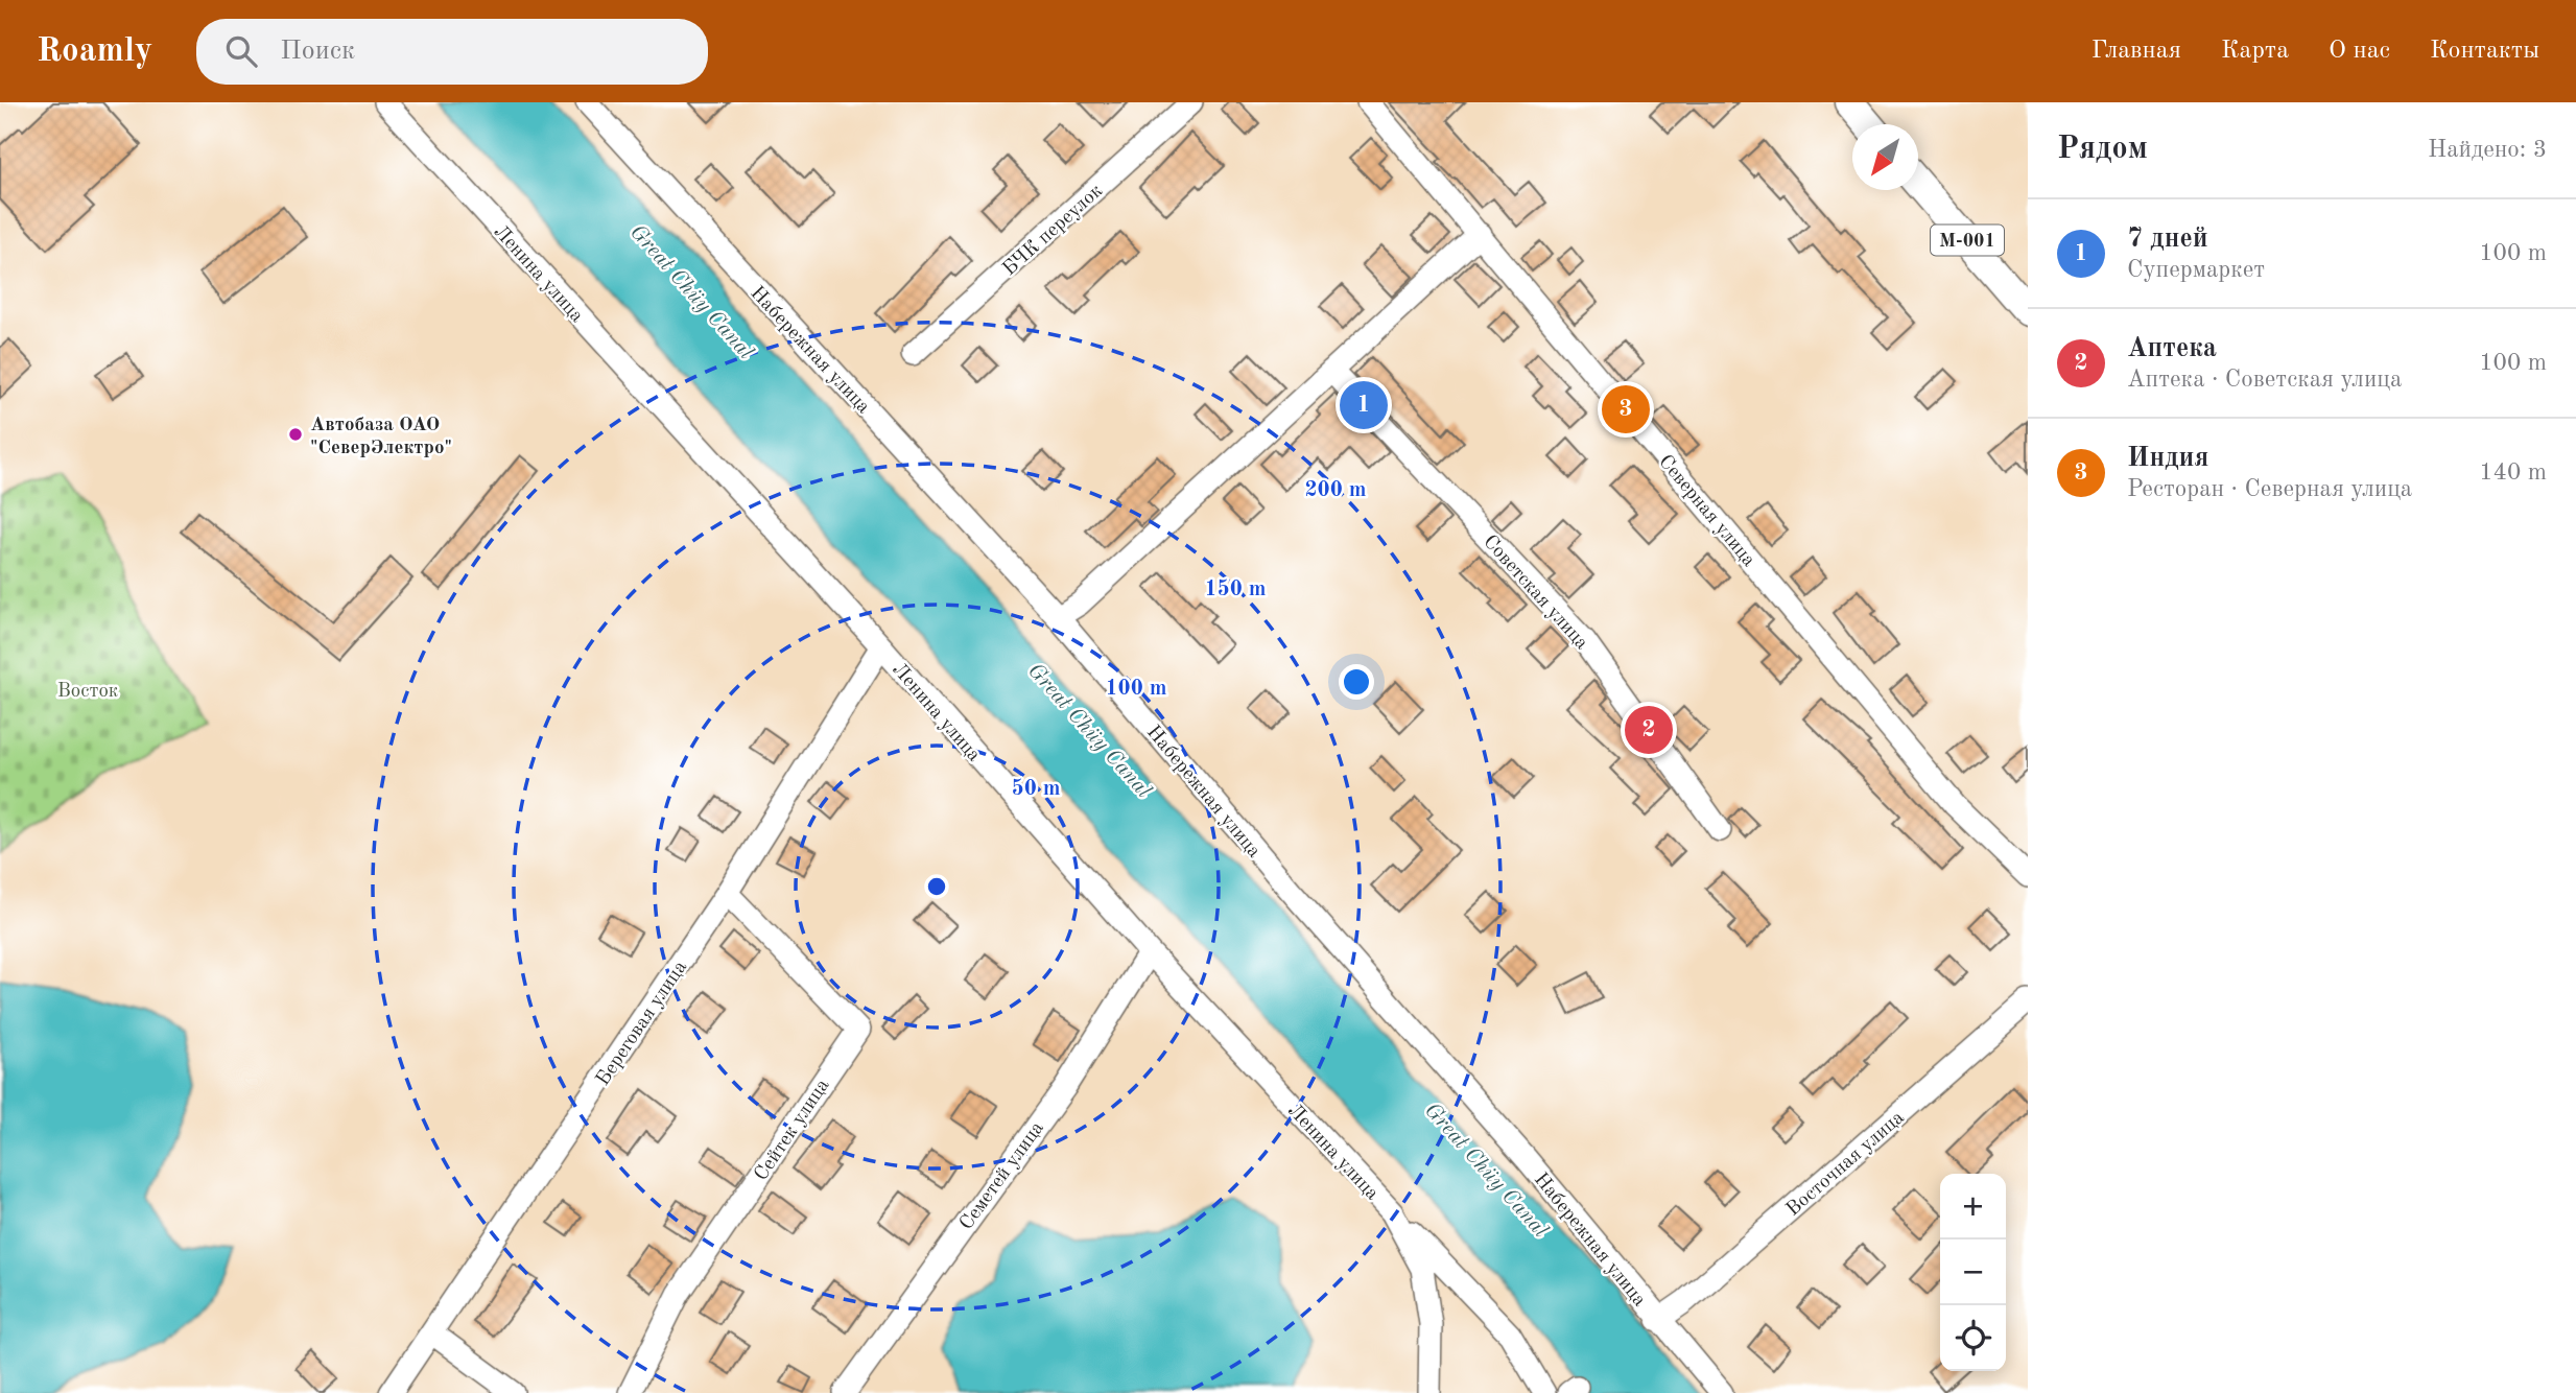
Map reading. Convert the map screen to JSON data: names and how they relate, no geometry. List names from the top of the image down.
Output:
{
  "streets": {
    "main road": ["М-001"],
    "street": [
      "БЧК переулок",
      "Ленина улица",
      "Набережная улица",
      "Северная улица",
      "Советская улица",
      "Береговая улица",
      "Сейтек улица",
      "Восточная улица",
      "Семетей улица"
    ]
  },
  "crossings": [
    ["Ленина улица", "Береговая улица"],
    ["Ленина улица", "Семетей улица"],
    ["Набережная улица", "Восточная улица"],
    ["Береговая улица", "Сейтек улица"]
  ],
  "water": ["Great Chüy Canal"],
  "parks": ["Восток"],
  "places": ["Автобаза ОАО \"СеверЭлектро\""],
  "north": "bottom left",
  "page": {
    "header": "Roamly",
    "search": "Поиск",
    "nav": [
      "Главная",
      "Карта",
      "О нас",
      "Контакты"
    ],
    "heading": ["Рядом", "Найдено: 3"],
    "list": [
      {
        "mark": "1",
        "name": "7 дней",
        "note": "Супермаркет",
        "value": "100 m"
      },
      {
        "mark": "2",
        "name": "Аптека",
        "note": "Аптека · Советская улица",
        "value": "100 m"
      },
      {
        "mark": "3",
        "name": "Индия",
        "note": "Ресторан · Северная улица",
        "value": "140 m"
      }
    ],
    "pins": ["1", "3", "2"],
    "map_buttons": ["+", "−"]
  },
  "rings": [
    "200 m",
    "150 m",
    "100 m",
    "50 m"
  ]
}
